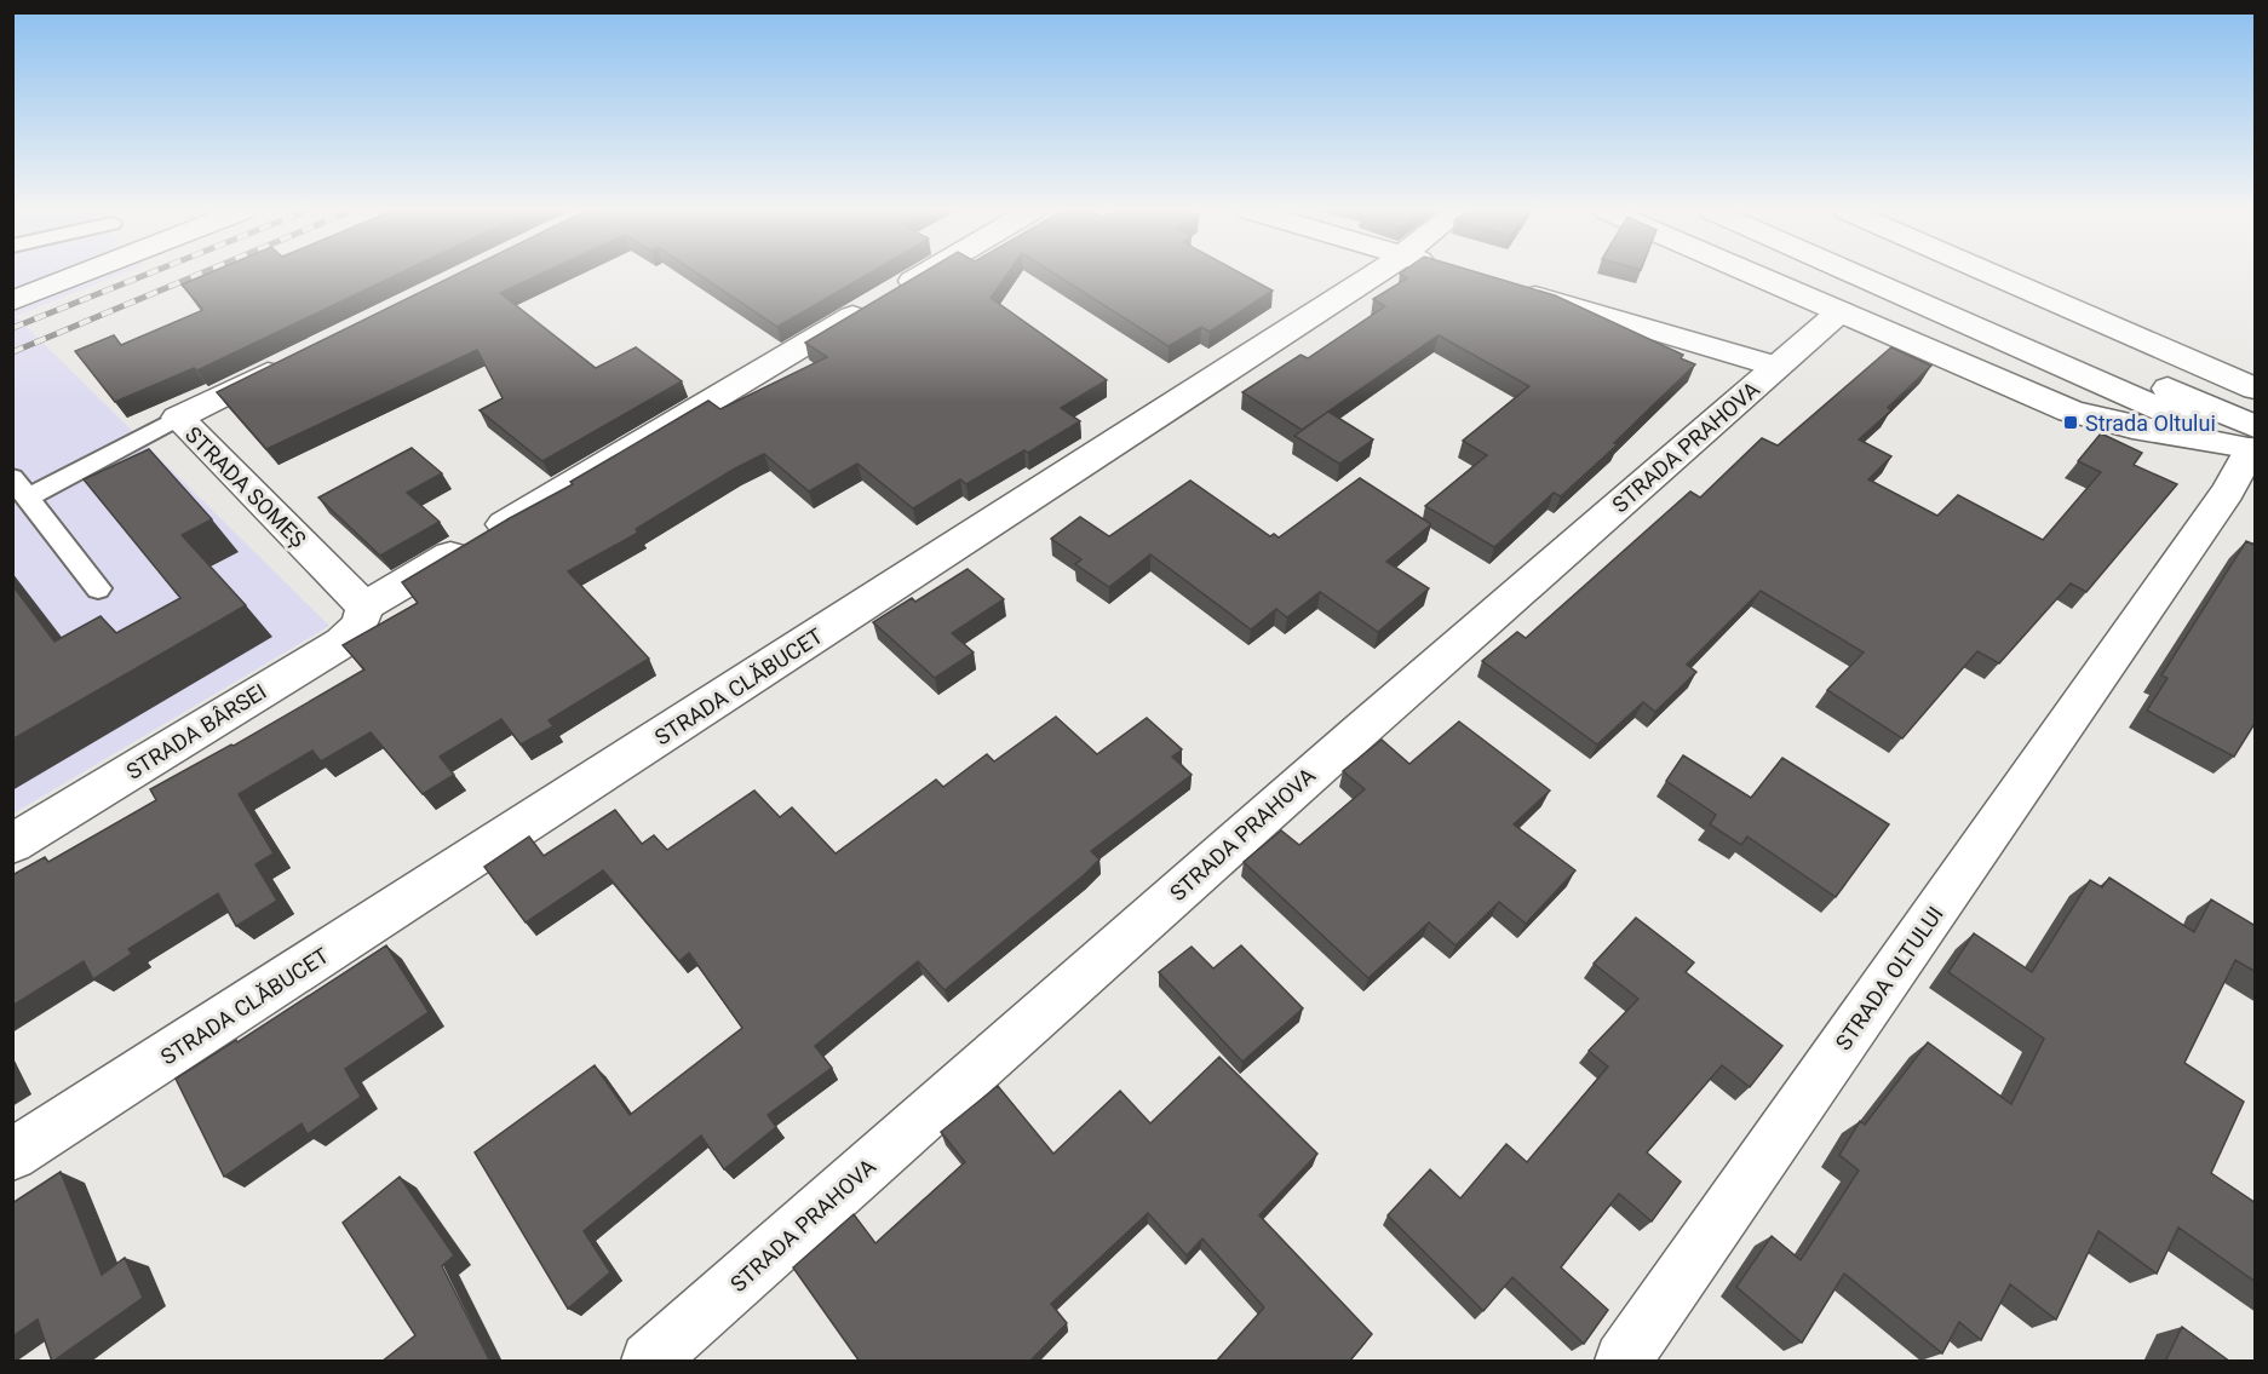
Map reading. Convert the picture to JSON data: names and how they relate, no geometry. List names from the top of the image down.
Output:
{
  "streets": {
    "main road": [
      "STRADA PRAHOVA",
      "STRADA SOMEȘ",
      "STRADA CLĂBUCET",
      "STRADA BÂRSEI",
      "STRADA OLTULUI"
    ]
  },
  "crossings": [
    ["STRADA SOMEȘ", "STRADA BÂRSEI"]
  ],
  "places": {
    "transit": ["Strada Oltului"]
  }
}
